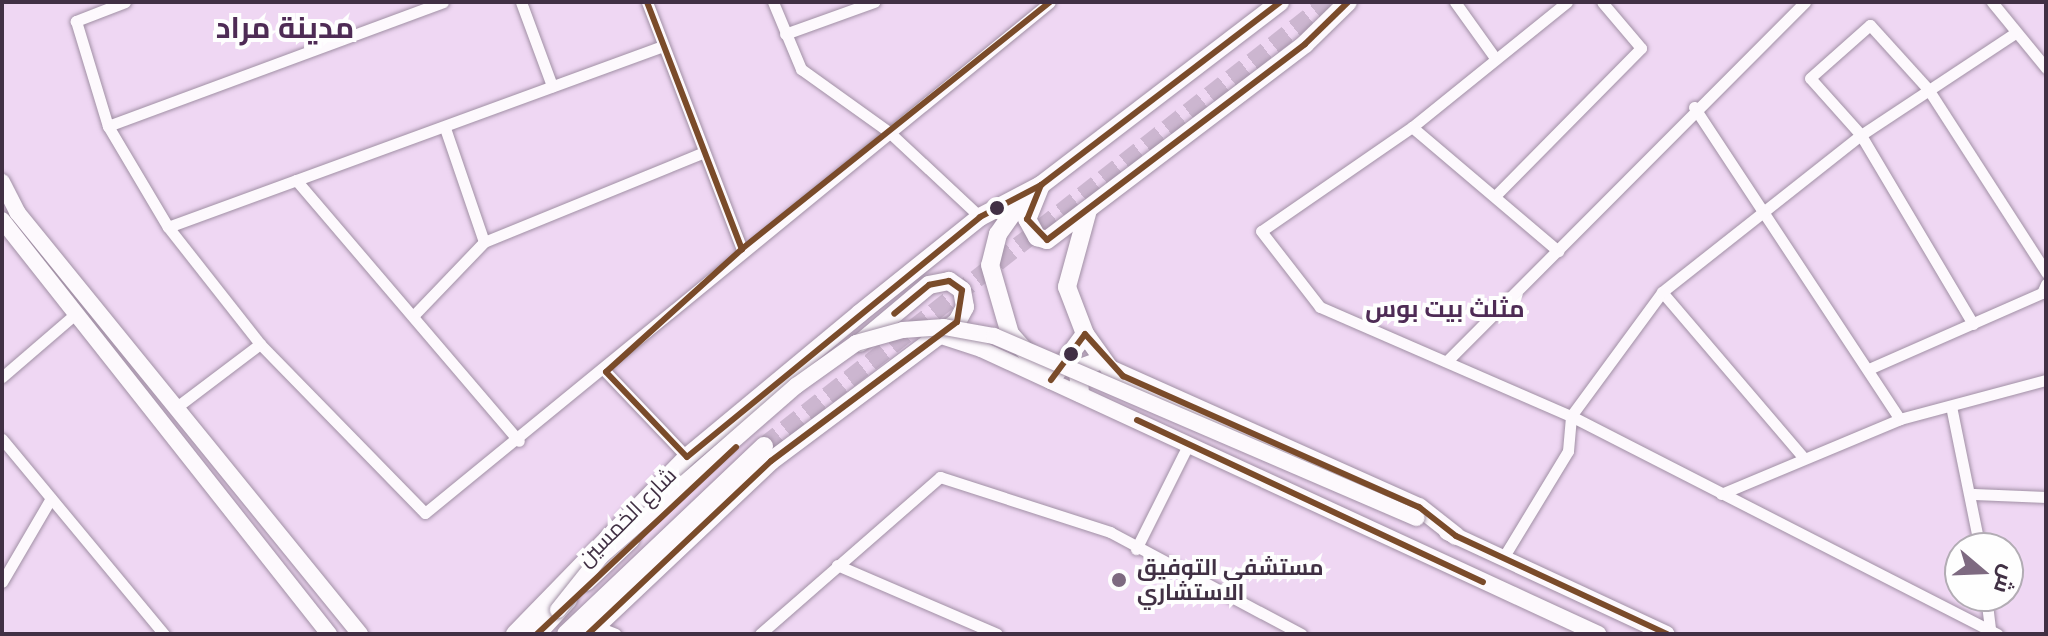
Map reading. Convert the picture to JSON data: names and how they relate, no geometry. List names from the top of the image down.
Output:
{
  "streets": {
    "main road": ["شارع الخمسين"]
  },
  "districts": ["مدينة مراد", "مثلث بيت بوس"],
  "places": ["مستشفى التوفيق الاستشاري"],
  "north": "right"
}
